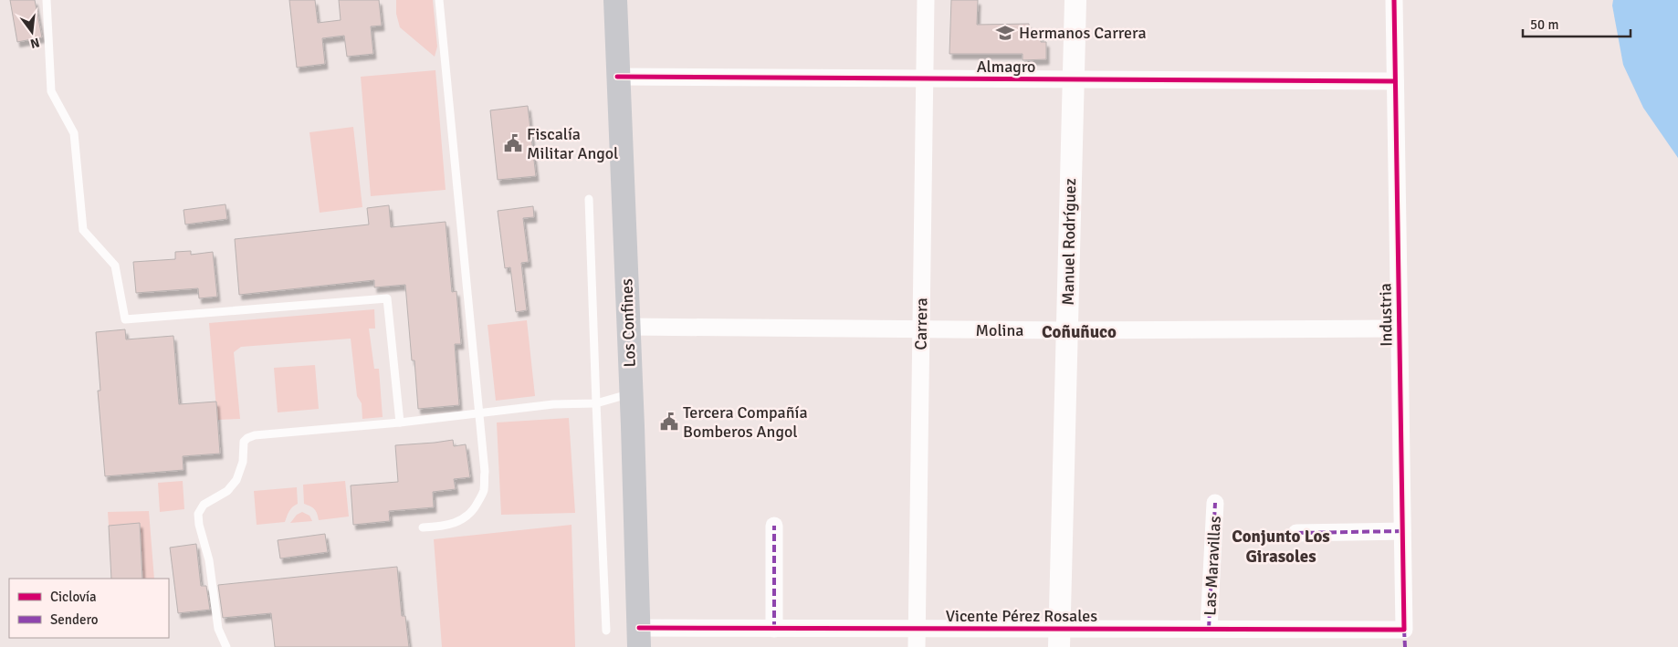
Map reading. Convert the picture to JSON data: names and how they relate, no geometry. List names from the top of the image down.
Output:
{
  "streets": {
    "main road": ["Los Confines"],
    "street": [
      "Almagro",
      "Manuel Rodríguez",
      "Industria",
      "Carrera",
      "Molina",
      "Las Maravillas",
      "Vicente Pérez Rosales"
    ]
  },
  "crossings": [
    ["Almagro", "Manuel Rodríguez"],
    ["Almagro", "Industria"],
    ["Almagro", "Los Confines"],
    ["Almagro", "Carrera"],
    ["Manuel Rodríguez", "Molina"],
    ["Manuel Rodríguez", "Vicente Pérez Rosales"],
    ["Industria", "Molina"],
    ["Industria", "Vicente Pérez Rosales"],
    ["Los Confines", "Molina"],
    ["Los Confines", "Vicente Pérez Rosales"],
    ["Carrera", "Molina"],
    ["Carrera", "Vicente Pérez Rosales"],
    ["Las Maravillas", "Vicente Pérez Rosales"]
  ],
  "districts": ["Coñuñuco", "Conjunto Los Girasoles"],
  "places": {
    "school or university": ["Hermanos Carrera"],
    "public building": ["Fiscalía Militar Angol", "Tercera Compañía Bomberos Angol"]
  },
  "legend": ["Ciclovía", "Sendero"],
  "scale_bar": "50 m",
  "north": "bottom"
}
